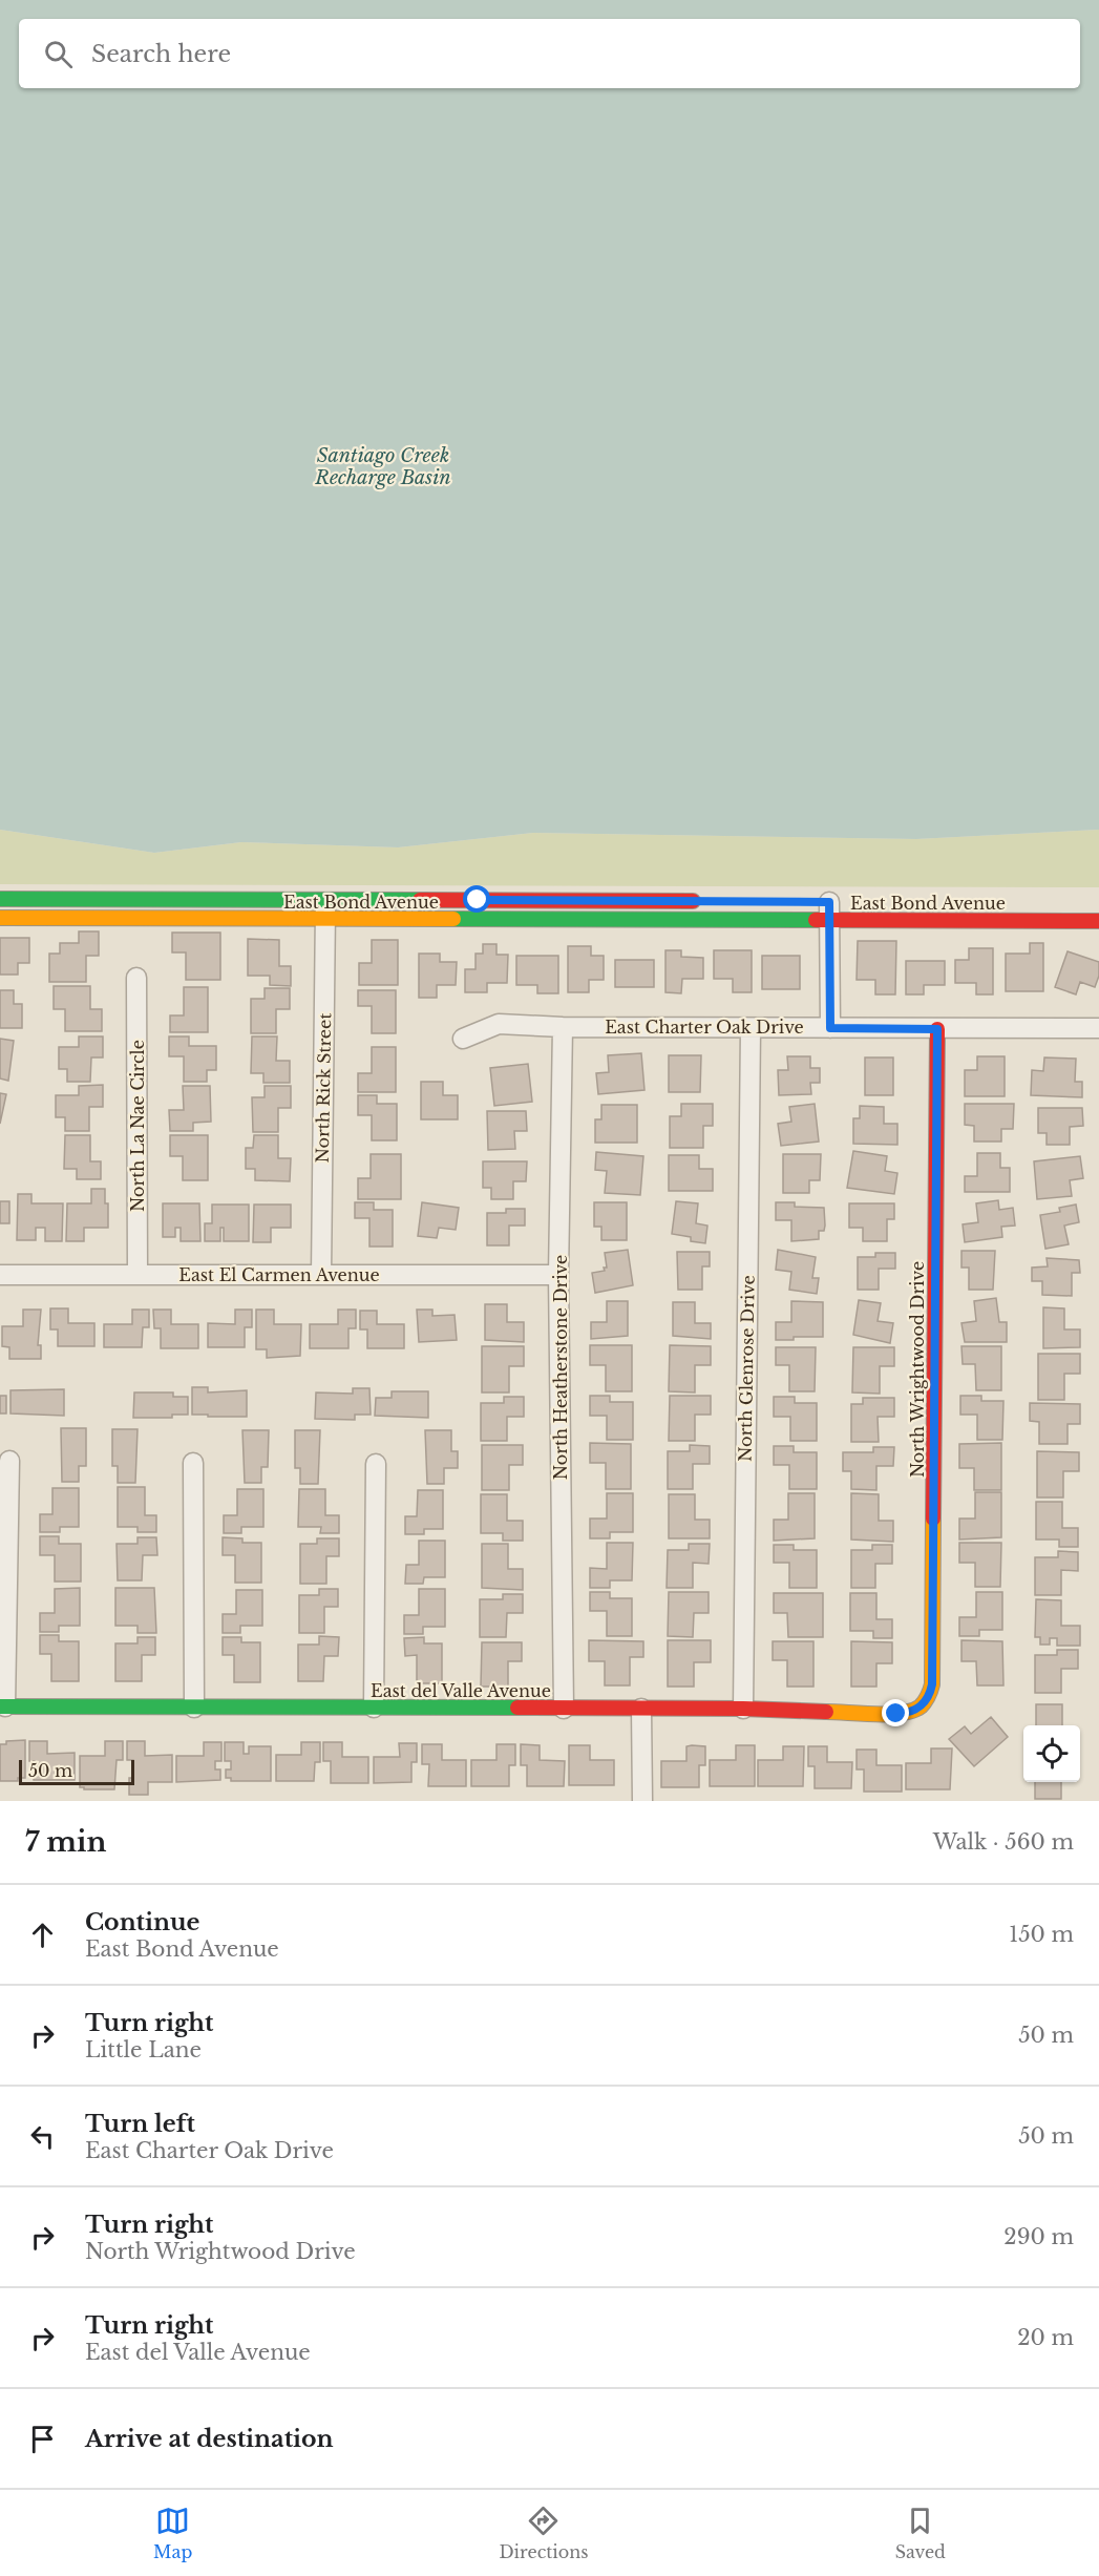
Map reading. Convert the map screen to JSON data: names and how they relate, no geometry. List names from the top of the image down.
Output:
{
  "streets": {
    "street": [
      "East Bond Avenue",
      "East Charter Oak Drive",
      "North Rick Street",
      "North La Nae Circle",
      "East El Carmen Avenue",
      "North Heatherstone Drive",
      "North Glenrose Drive",
      "North Wrightwood Drive",
      "East del Valle Avenue"
    ]
  },
  "crossings": [
    ["East Bond Avenue", "North Rick Street"],
    ["East Charter Oak Drive", "North Heatherstone Drive"],
    ["East Charter Oak Drive", "North Glenrose Drive"],
    ["East Charter Oak Drive", "North Wrightwood Drive"],
    ["North Rick Street", "East El Carmen Avenue"],
    ["North La Nae Circle", "East El Carmen Avenue"],
    ["East El Carmen Avenue", "North Heatherstone Drive"],
    ["North Heatherstone Drive", "East del Valle Avenue"],
    ["North Glenrose Drive", "East del Valle Avenue"],
    ["North Wrightwood Drive", "East del Valle Avenue"]
  ],
  "water": ["Santiago Creek Recharge Basin"],
  "scale_bar": "50 m",
  "page": {
    "search": "Search here",
    "scale": "50 m",
    "heading": ["7 min", "Walk · 560 m"],
    "list": [
      ["Continue", "East Bond Avenue", "150 m"],
      ["Turn right", "Little Lane", "50 m"],
      ["Turn left", "East Charter Oak Drive", "50 m"],
      ["Turn right", "North Wrightwood Drive", "290 m"],
      ["Turn right", "East del Valle Avenue", "20 m"],
      "Arrive at destination"
    ],
    "nav": ["Map", "Directions", "Saved"]
  }
}
